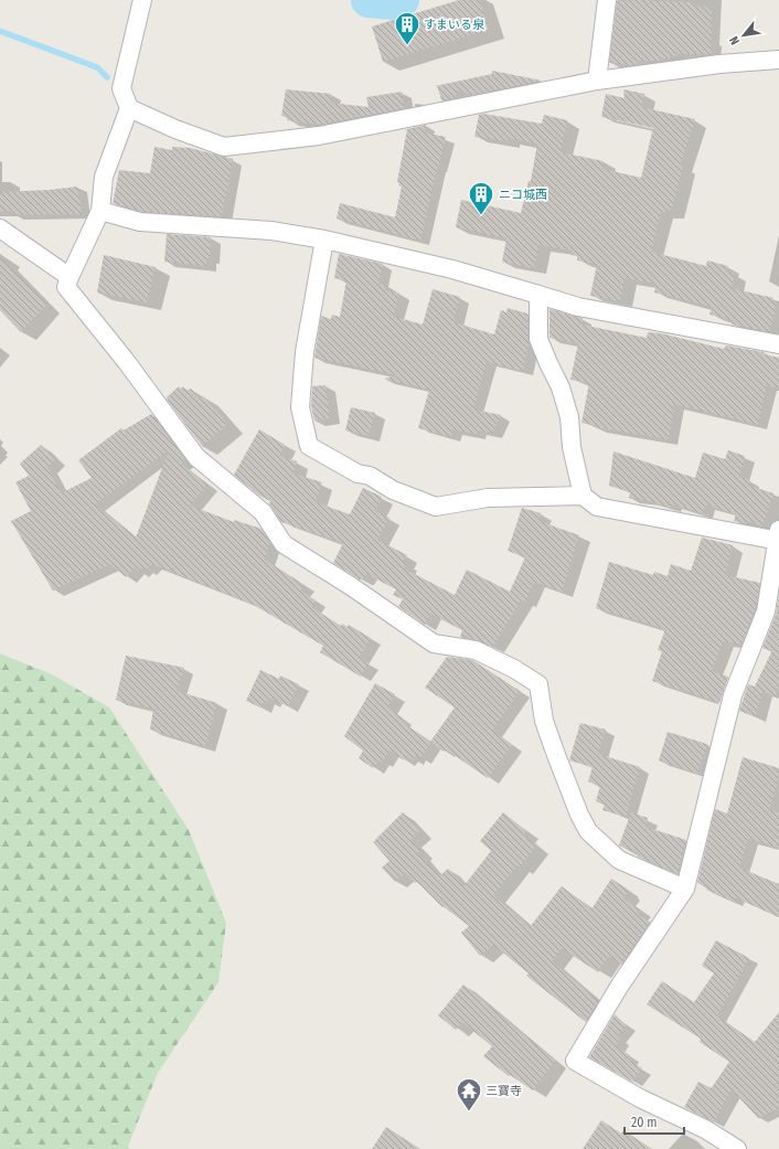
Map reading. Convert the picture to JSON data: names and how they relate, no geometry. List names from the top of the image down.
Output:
{
  "places": {
    "building": ["すまいる泉", "ニコ城西"],
    "temple": ["三寶寺"]
  },
  "scale_bar": "20 m",
  "north": "bottom left"
}
